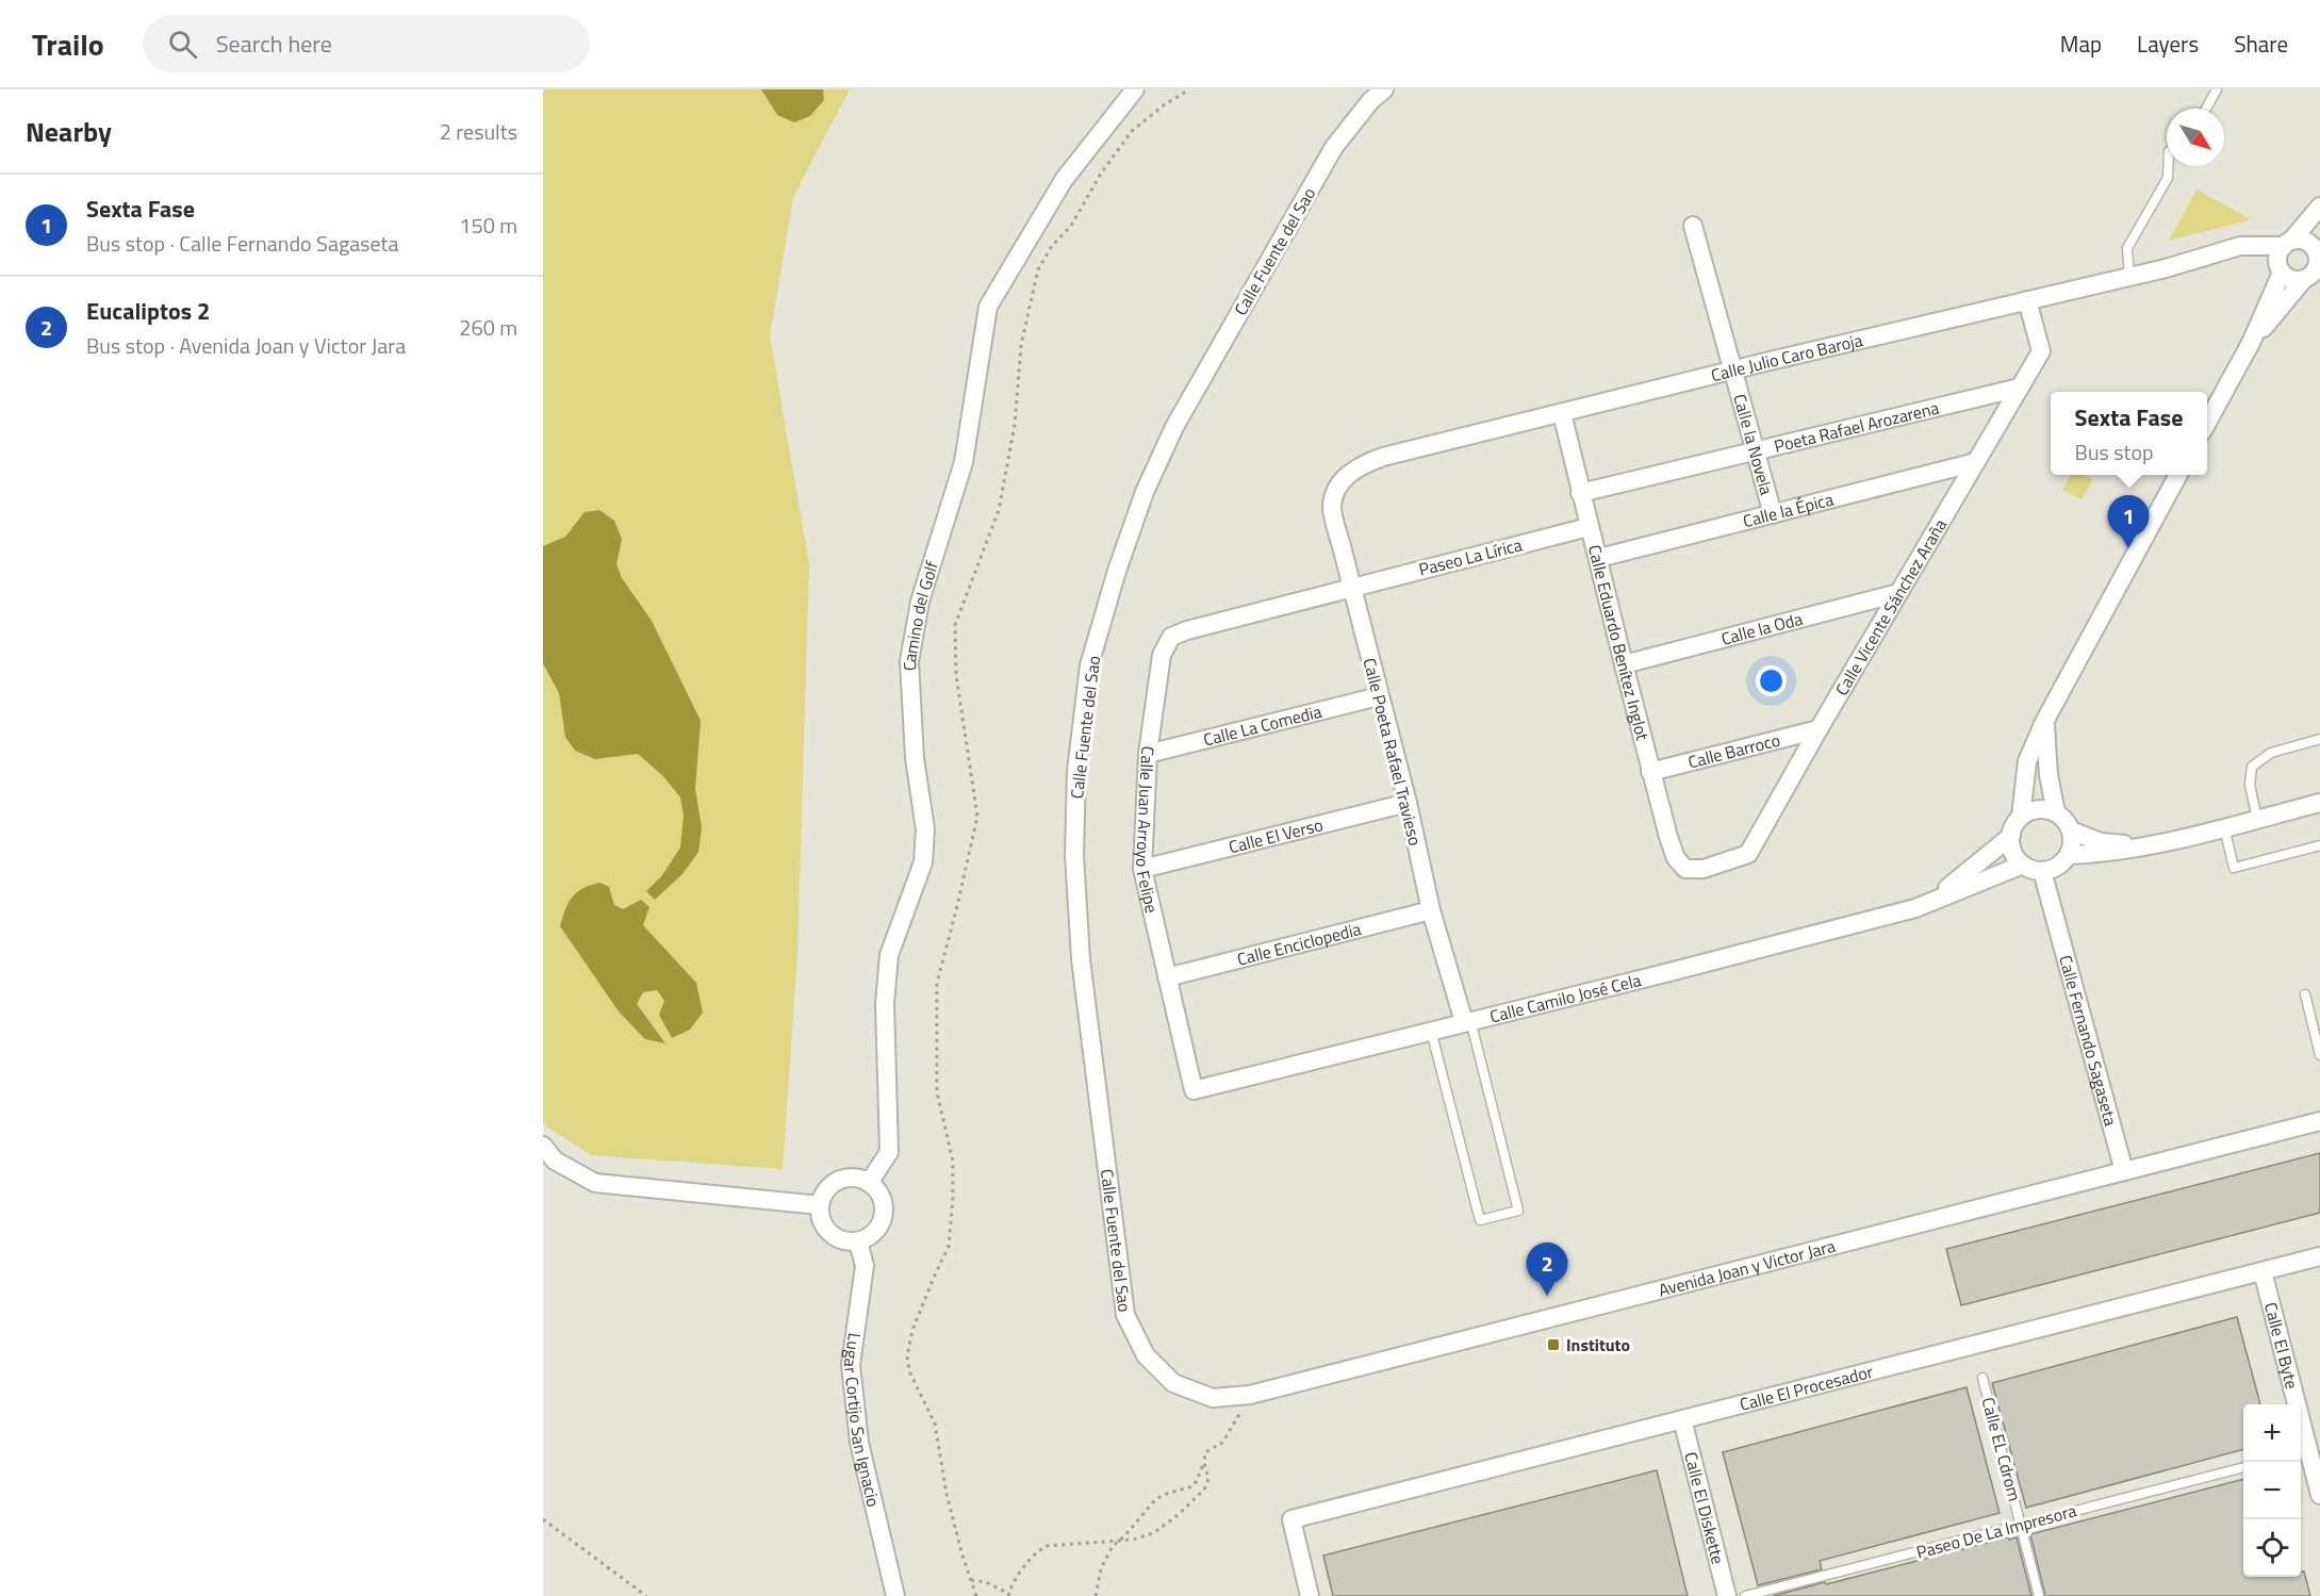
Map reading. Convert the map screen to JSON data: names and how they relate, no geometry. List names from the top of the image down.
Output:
{
  "streets": {
    "street": [
      "Calle Fuente del Sao",
      "Calle Julio Caro Baroja",
      "Poeta Rafael Arozarena",
      "Calle la Novela",
      "Calle la Épica",
      "Paseo La Lírica",
      "Calle Vicente Sánchez Araña",
      "Camino del Golf",
      "Calle la Oda",
      "Calle Eduardo Benítez Inglot",
      "Calle La Comedia",
      "Calle Barroco",
      "Calle Poeta Rafael Travieso",
      "Calle Juan Arroyo Felipe",
      "Calle El Verso",
      "Calle Enciclopedia",
      "Calle Camilo José Cela",
      "Calle Fernando Sagaseta",
      "Avenida Joan y Victor Jara",
      "Calle El Byte",
      "Calle El Procesador",
      "Lugar Cortijo San Ignacio",
      "Calle El Diskette"
    ],
    "lane": ["Calle EL Cdrom", "Paseo De La Impresora"]
  },
  "crossings": [
    ["Calle Fuente del Sao", "Avenida Joan y Victor Jara"],
    ["Calle Julio Caro Baroja", "Calle la Novela"],
    ["Calle Julio Caro Baroja", "Calle Vicente Sánchez Araña"],
    ["Calle Julio Caro Baroja", "Calle Eduardo Benítez Inglot"],
    ["Calle Julio Caro Baroja", "Calle Poeta Rafael Travieso"],
    ["Poeta Rafael Arozarena", "Calle la Novela"],
    ["Poeta Rafael Arozarena", "Calle Vicente Sánchez Araña"],
    ["Poeta Rafael Arozarena", "Calle Eduardo Benítez Inglot"],
    ["Calle la Novela", "Calle la Épica"],
    ["Calle la Épica", "Calle Vicente Sánchez Araña"],
    ["Calle la Épica", "Calle Eduardo Benítez Inglot"],
    ["Paseo La Lírica", "Calle Eduardo Benítez Inglot"],
    ["Paseo La Lírica", "Calle Poeta Rafael Travieso"],
    ["Paseo La Lírica", "Calle Juan Arroyo Felipe"],
    ["Calle Vicente Sánchez Araña", "Calle la Oda"],
    ["Calle Vicente Sánchez Araña", "Calle Eduardo Benítez Inglot"],
    ["Calle Vicente Sánchez Araña", "Calle Barroco"],
    ["Camino del Golf", "Lugar Cortijo San Ignacio"],
    ["Calle la Oda", "Calle Eduardo Benítez Inglot"],
    ["Calle Eduardo Benítez Inglot", "Calle Barroco"],
    ["Calle La Comedia", "Calle Poeta Rafael Travieso"],
    ["Calle La Comedia", "Calle Juan Arroyo Felipe"],
    ["Calle Poeta Rafael Travieso", "Calle Juan Arroyo Felipe"],
    ["Calle Poeta Rafael Travieso", "Calle El Verso"],
    ["Calle Poeta Rafael Travieso", "Calle Enciclopedia"],
    ["Calle Poeta Rafael Travieso", "Calle Camilo José Cela"],
    ["Calle Juan Arroyo Felipe", "Calle El Verso"],
    ["Calle Juan Arroyo Felipe", "Calle Enciclopedia"],
    ["Calle Juan Arroyo Felipe", "Calle Camilo José Cela"],
    ["Calle Camilo José Cela", "Calle Fernando Sagaseta"],
    ["Calle Fernando Sagaseta", "Avenida Joan y Victor Jara"],
    ["Calle El Byte", "Calle El Procesador"],
    ["Calle El Procesador", "Calle El Diskette"],
    ["Calle EL Cdrom", "Paseo De La Impresora"]
  ],
  "places": {
    "transit": ["Instituto"]
  },
  "north": "bottom right",
  "page": {
    "header": "Trailo",
    "search": "Search here",
    "nav": ["Map", "Layers", "Share"],
    "heading": ["Nearby", "2 results"],
    "list": [
      {
        "mark": "1",
        "name": "Sexta Fase",
        "note": "Bus stop · Calle Fernando Sagaseta",
        "value": "150 m"
      },
      {
        "mark": "2",
        "name": "Eucaliptos 2",
        "note": "Bus stop · Avenida Joan y Victor Jara",
        "value": "260 m"
      }
    ],
    "popup": ["Sexta Fase", "Bus stop"],
    "pins": ["1", "2"],
    "map_buttons": ["+", "−"]
  }
}
